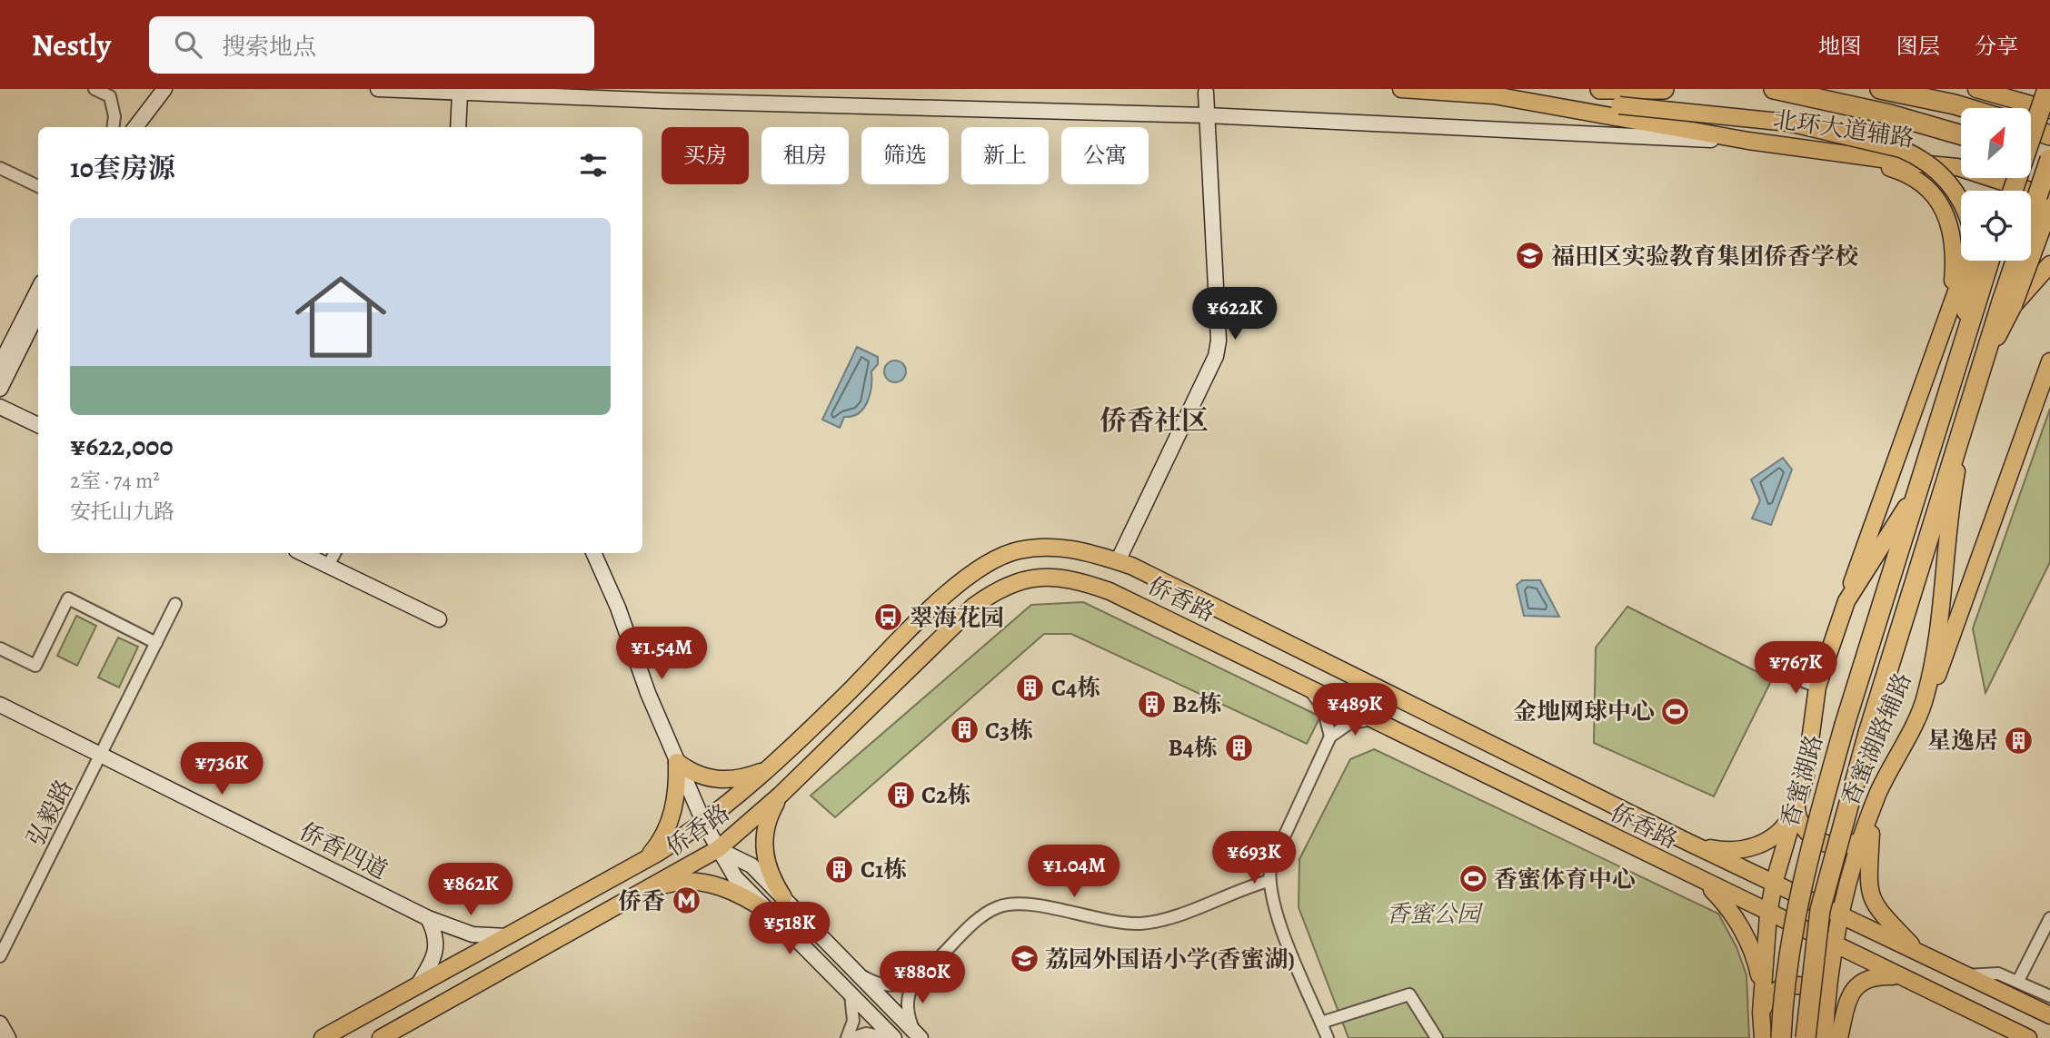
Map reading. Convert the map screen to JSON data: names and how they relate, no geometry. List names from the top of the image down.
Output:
{
  "streets": {
    "highway": ["香蜜湖路"],
    "main road": ["北环大道辅路", "侨香路", "香蜜湖路辅路"],
    "street": ["弘毅路", "侨香四道"]
  },
  "crossings": [
    ["侨香路", "香蜜湖路辅路"],
    ["侨香路", "侨香四道"],
    ["香蜜湖路辅路", "香蜜湖路"],
    ["弘毅路", "侨香四道"]
  ],
  "districts": ["侨香社区"],
  "parks": ["香蜜公园"],
  "places": {
    "school or university": ["福田区实验教育集团侨香学校", "荔园外国语小学(香蜜湖)"],
    "bus stop": ["翠海花园"],
    "building": [
      "C4栋",
      "B2栋",
      "C3栋",
      "星逸居",
      "B4栋",
      "C2栋",
      "C1栋"
    ],
    "sports": ["金地网球中心", "香蜜体育中心"],
    "metro station": ["侨香"]
  },
  "north": "top right",
  "page": {
    "header": "Nestly",
    "search": "搜索地点",
    "nav": ["地图", "图层", "分享"],
    "chip": [
      "买房",
      "租房",
      "筛选",
      "新上",
      "公寓"
    ],
    "heading": "10套房源",
    "list": [
      {
        "name": "¥622,000",
        "note": "2室 · 74 m² · 安托山九路"
      }
    ],
    "price": [
      "¥622K",
      "¥1.54M",
      "¥767K",
      "¥489K",
      "¥736K",
      "¥693K",
      "¥1.04M",
      "¥862K",
      "¥518K",
      "¥880K"
    ]
  }
}
